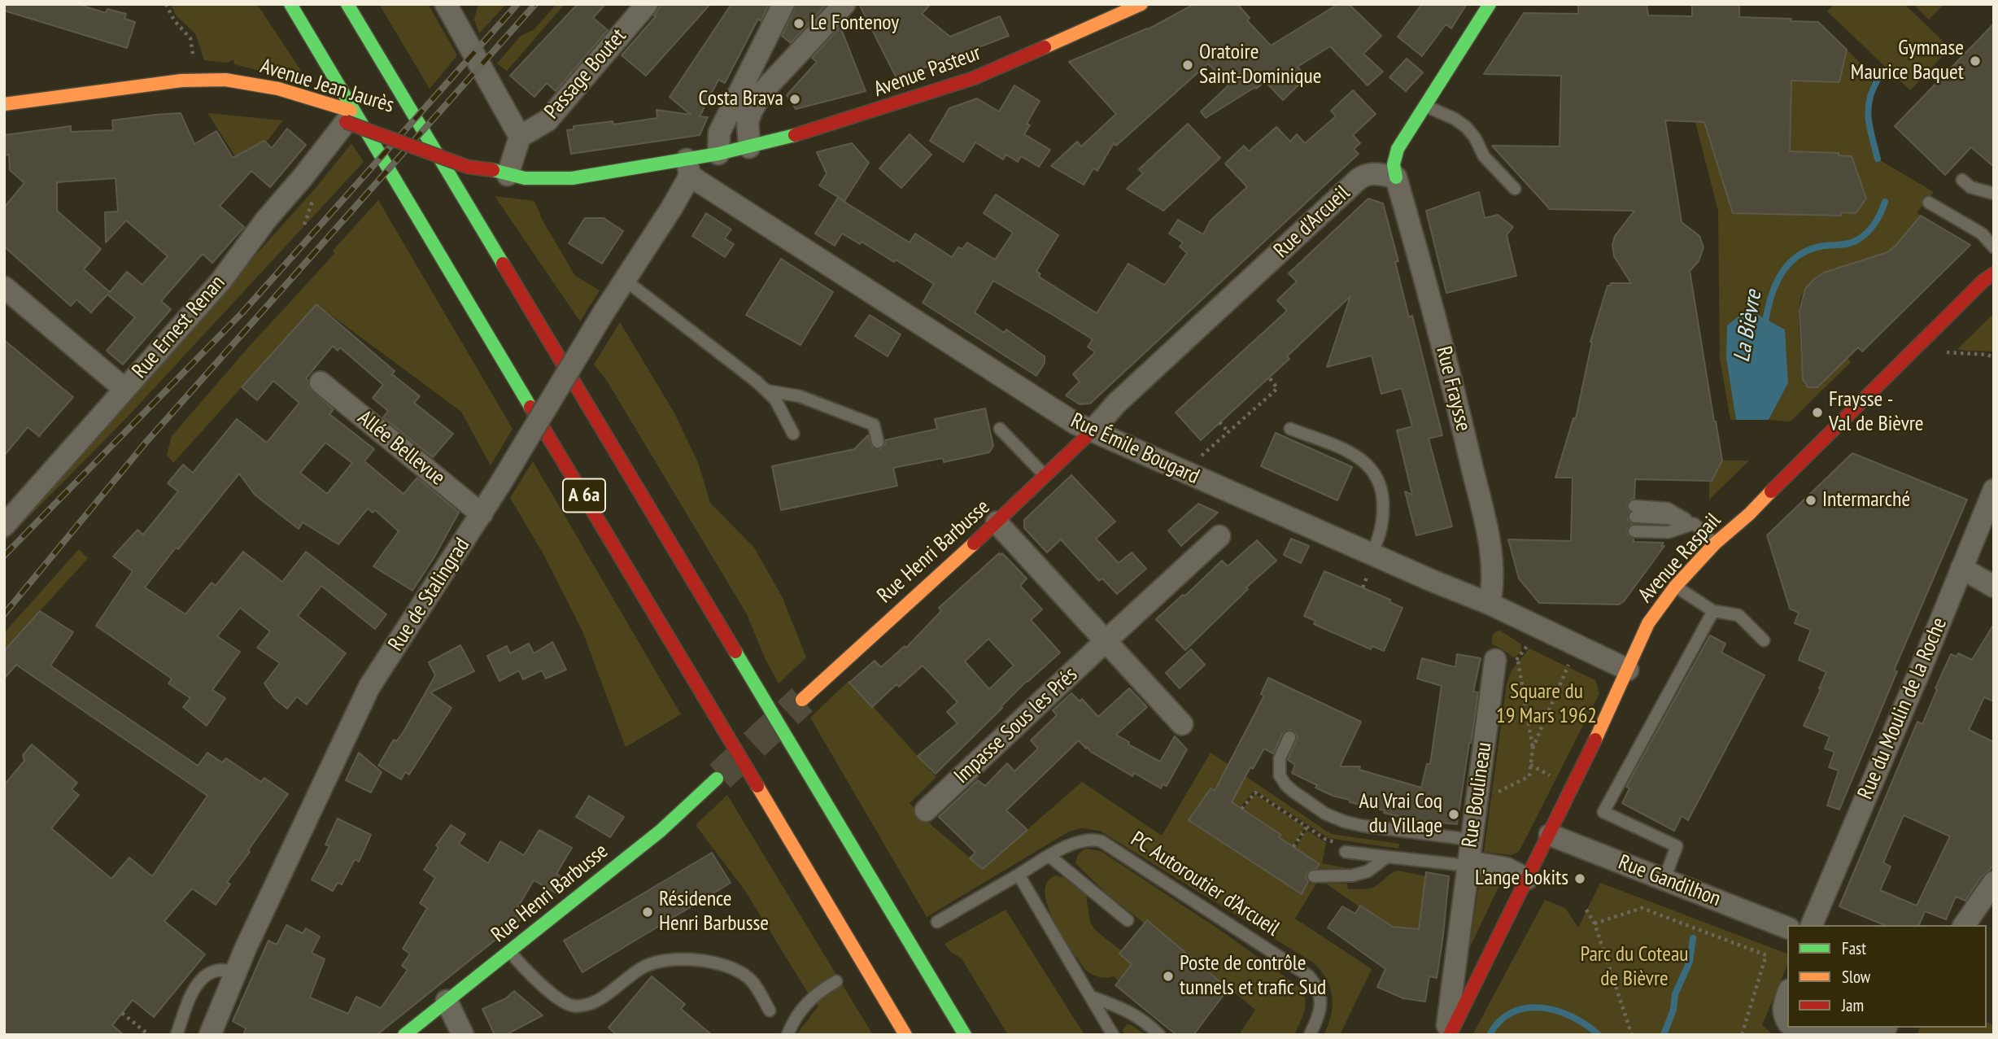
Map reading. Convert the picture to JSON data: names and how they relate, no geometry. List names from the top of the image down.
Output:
{
  "streets": {
    "main road": [
      "Avenue Pasteur",
      "Avenue Jean Jaurès",
      "A 6a",
      "Rue Henri Barbusse",
      "Avenue Raspail"
    ],
    "street": [
      "Passage Boutet",
      "Rue d'Arcueil",
      "Rue Ernest Renan",
      "Rue Fraysse",
      "Allée Bellevue",
      "Rue Émile Bougard",
      "Rue de Stalingrad",
      "Rue du Moulin de la Roche",
      "Impasse Sous les Prés",
      "Rue Boulineau",
      "Rue Gandilhon"
    ],
    "lane": ["PC Autoroutier d’Arcueil"]
  },
  "crossings": [
    ["Avenue Pasteur", "Avenue Jean Jaurès"],
    ["Avenue Jean Jaurès", "Rue Ernest Renan"],
    ["Avenue Jean Jaurès", "Rue Émile Bougard"],
    ["Avenue Jean Jaurès", "Rue de Stalingrad"],
    ["Rue d'Arcueil", "Rue Fraysse"],
    ["Rue d'Arcueil", "Rue Émile Bougard"],
    ["Rue d'Arcueil", "Rue Henri Barbusse"],
    ["Rue Fraysse", "Rue Émile Bougard"],
    ["Allée Bellevue", "Rue de Stalingrad"],
    ["Rue Émile Bougard", "Rue Henri Barbusse"],
    ["Rue Émile Bougard", "Avenue Raspail"],
    ["Rue Émile Bougard", "Rue de Stalingrad"],
    ["Avenue Raspail", "Rue Boulineau"],
    ["Avenue Raspail", "Rue Gandilhon"]
  ],
  "water": ["La Bièvre"],
  "parks": ["Square du 19 Mars 1962", "Parc du Coteau de Bièvre"],
  "places": [
    "Le Fontenoy",
    "Gymnase Maurice Baquet",
    "Oratoire Saint-Dominique",
    "Costa Brava",
    "Fraysse - Val de Bièvre",
    "Intermarché",
    "Au Vrai Coq du Village",
    "L'ange bokits",
    "Résidence Henri Barbusse",
    "Poste de contrôle tunnels et trafic Sud"
  ],
  "legend": ["Fast", "Slow", "Jam"]
}
